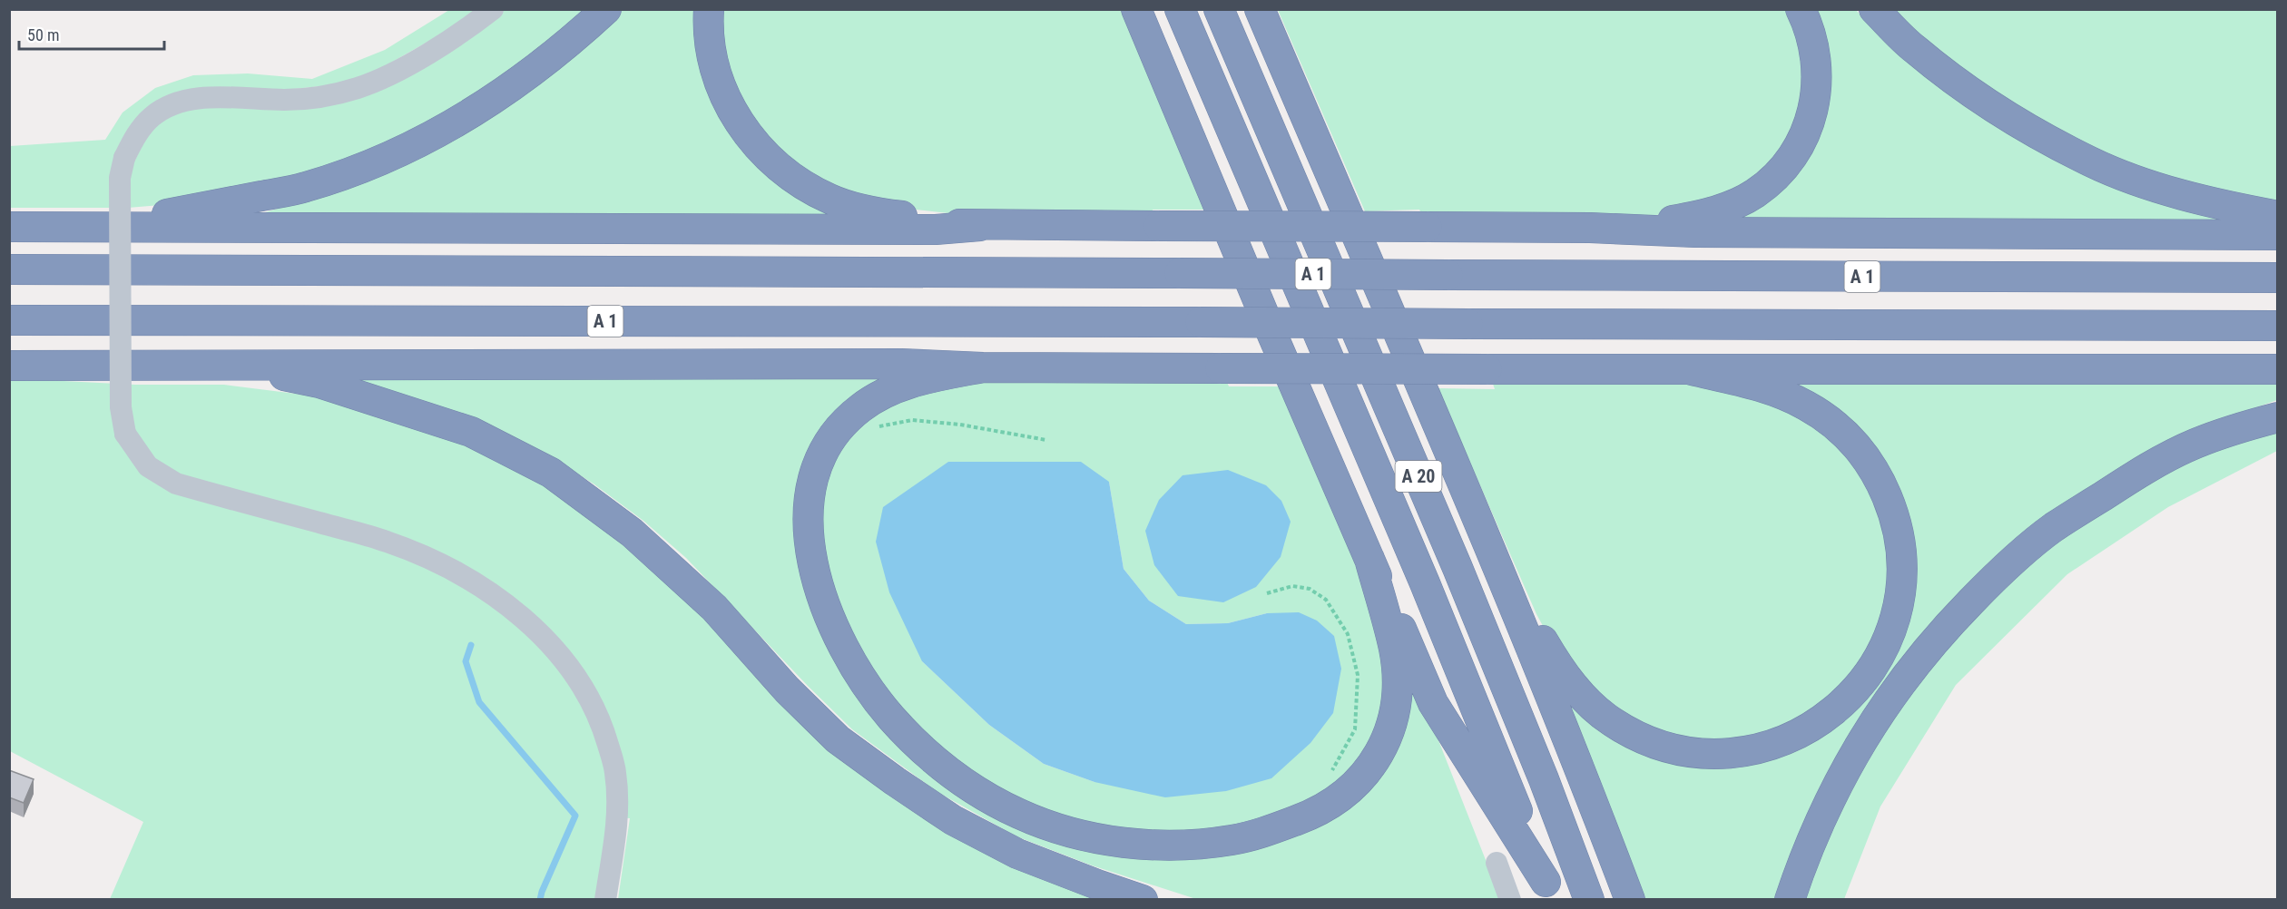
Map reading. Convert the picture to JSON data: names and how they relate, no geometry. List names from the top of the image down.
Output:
{
  "streets": {
    "highway": ["A 1", "A 20"]
  },
  "scale_bar": "50 m"
}
